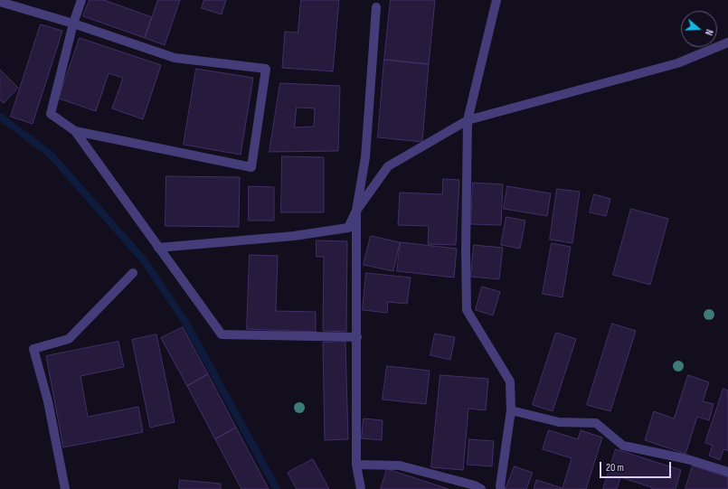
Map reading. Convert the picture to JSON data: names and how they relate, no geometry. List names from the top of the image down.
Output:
{
  "scale_bar": "20 m",
  "north": "right"
}
